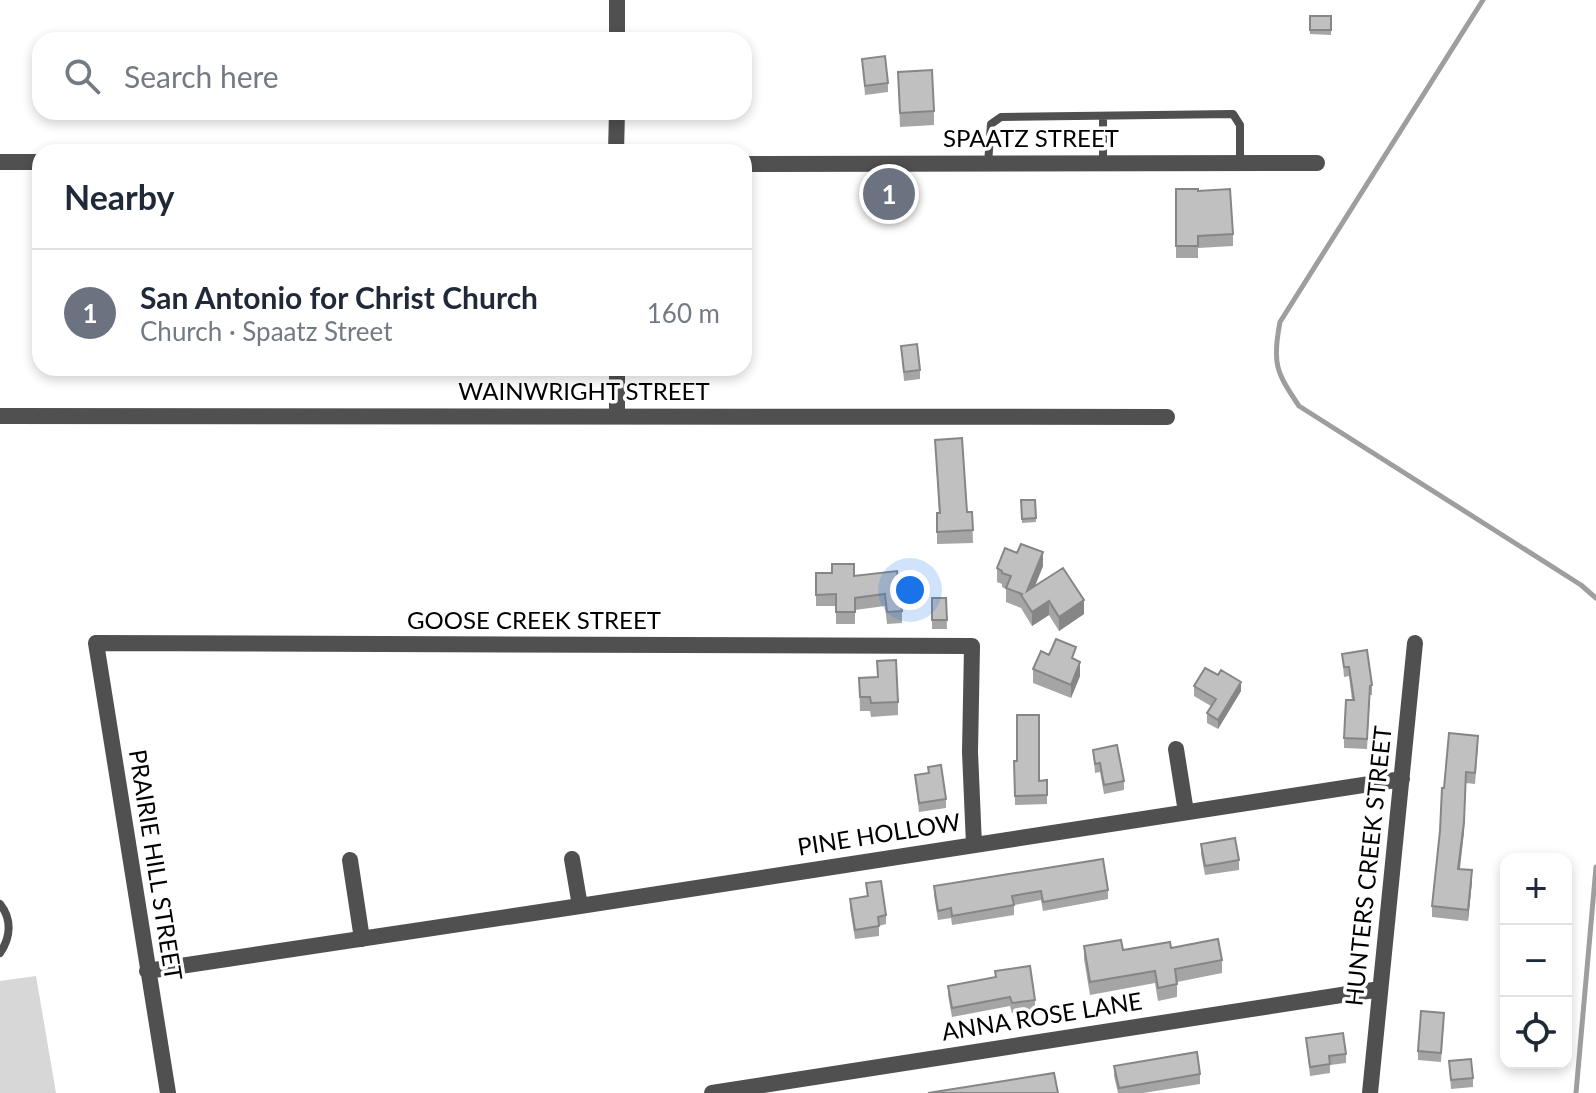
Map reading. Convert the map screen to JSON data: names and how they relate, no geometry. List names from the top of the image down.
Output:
{
  "streets": {
    "street": [
      "SPAATZ STREET",
      "WAINWRIGHT STREET",
      "GOOSE CREEK STREET",
      "PINE HOLLOW",
      "PRAIRIE HILL STREET",
      "HUNTERS CREEK STREET",
      "ANNA ROSE LANE"
    ]
  },
  "crossings": [
    ["GOOSE CREEK STREET", "PINE HOLLOW"],
    ["GOOSE CREEK STREET", "PRAIRIE HILL STREET"],
    ["PINE HOLLOW", "PRAIRIE HILL STREET"],
    ["PINE HOLLOW", "HUNTERS CREEK STREET"],
    ["HUNTERS CREEK STREET", "ANNA ROSE LANE"]
  ],
  "page": {
    "search": "Search here",
    "heading": "Nearby",
    "pins": "1",
    "list": [
      {
        "mark": "1",
        "name": "San Antonio for Christ Church",
        "note": "Church · Spaatz Street",
        "value": "160 m"
      }
    ],
    "map_buttons": ["+", "−"]
  }
}
